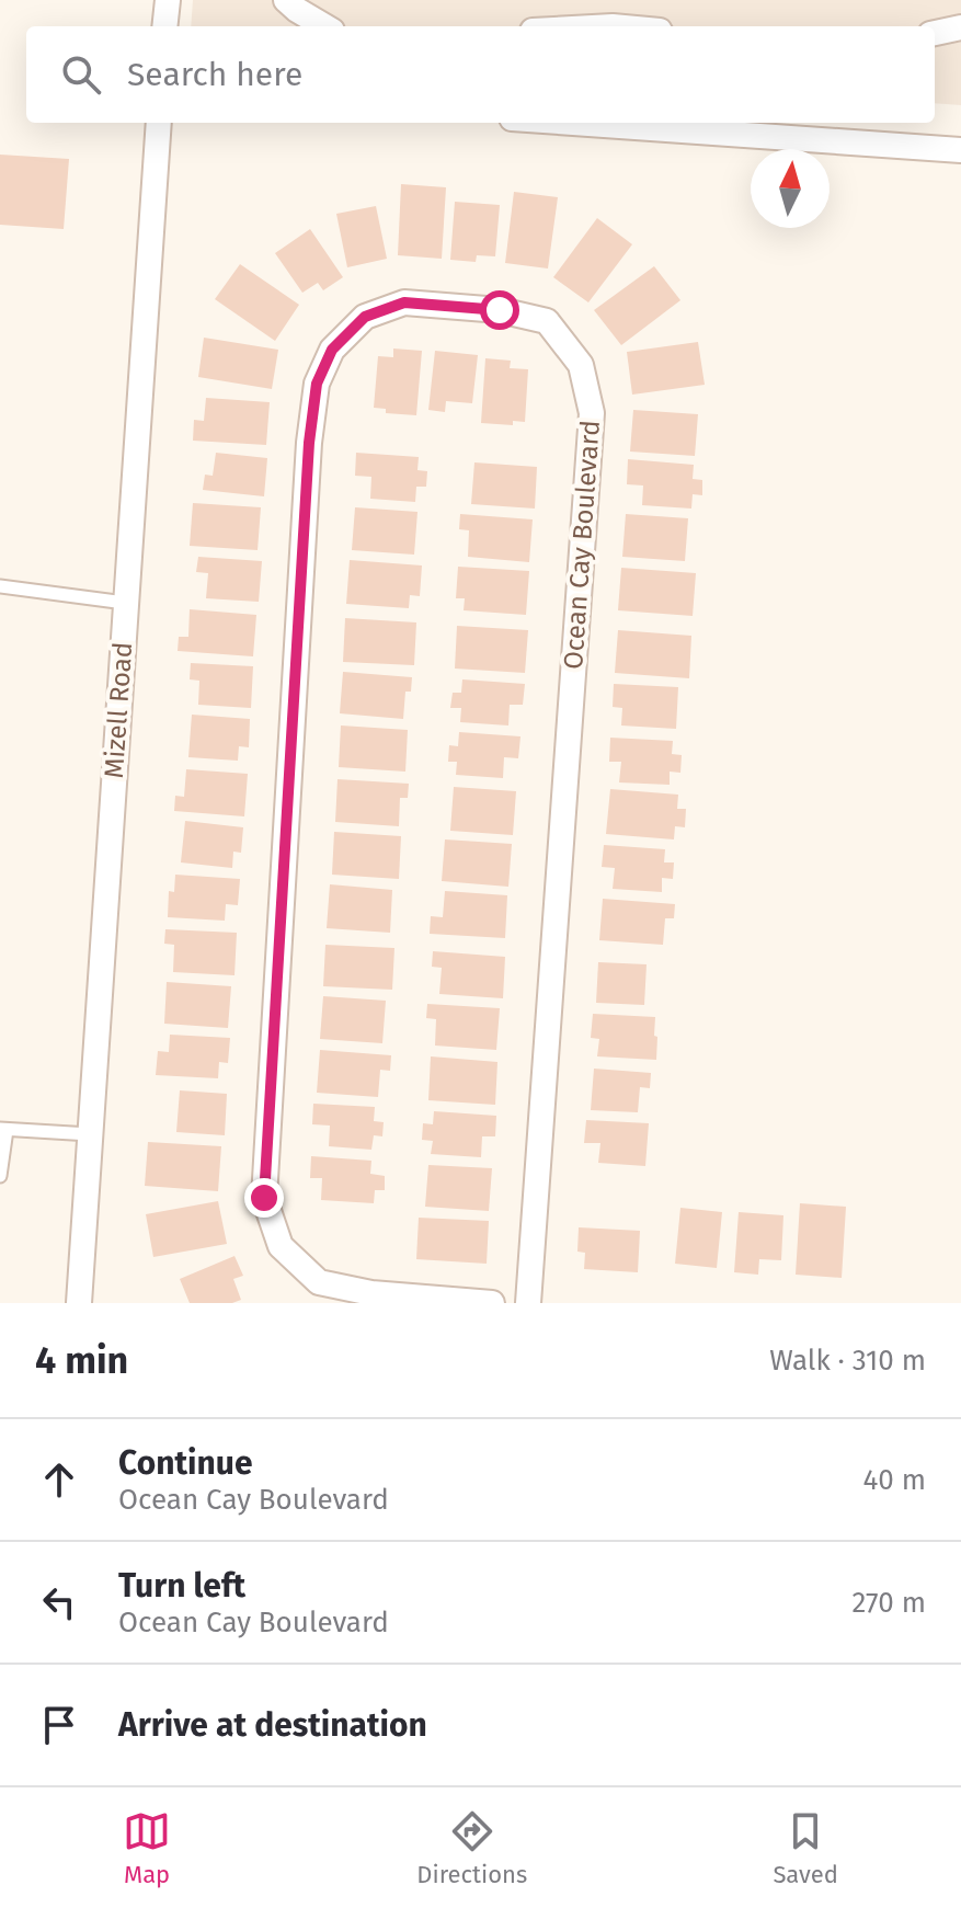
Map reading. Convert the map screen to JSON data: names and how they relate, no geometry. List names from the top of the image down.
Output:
{
  "streets": {
    "street": ["Ocean Cay Boulevard", "Mizell Road"]
  },
  "north": "top",
  "page": {
    "search": "Search here",
    "heading": ["4 min", "Walk · 310 m"],
    "list": [
      ["Continue", "Ocean Cay Boulevard", "40 m"],
      ["Turn left", "Ocean Cay Boulevard", "270 m"],
      "Arrive at destination"
    ],
    "nav": ["Map", "Directions", "Saved"]
  }
}
